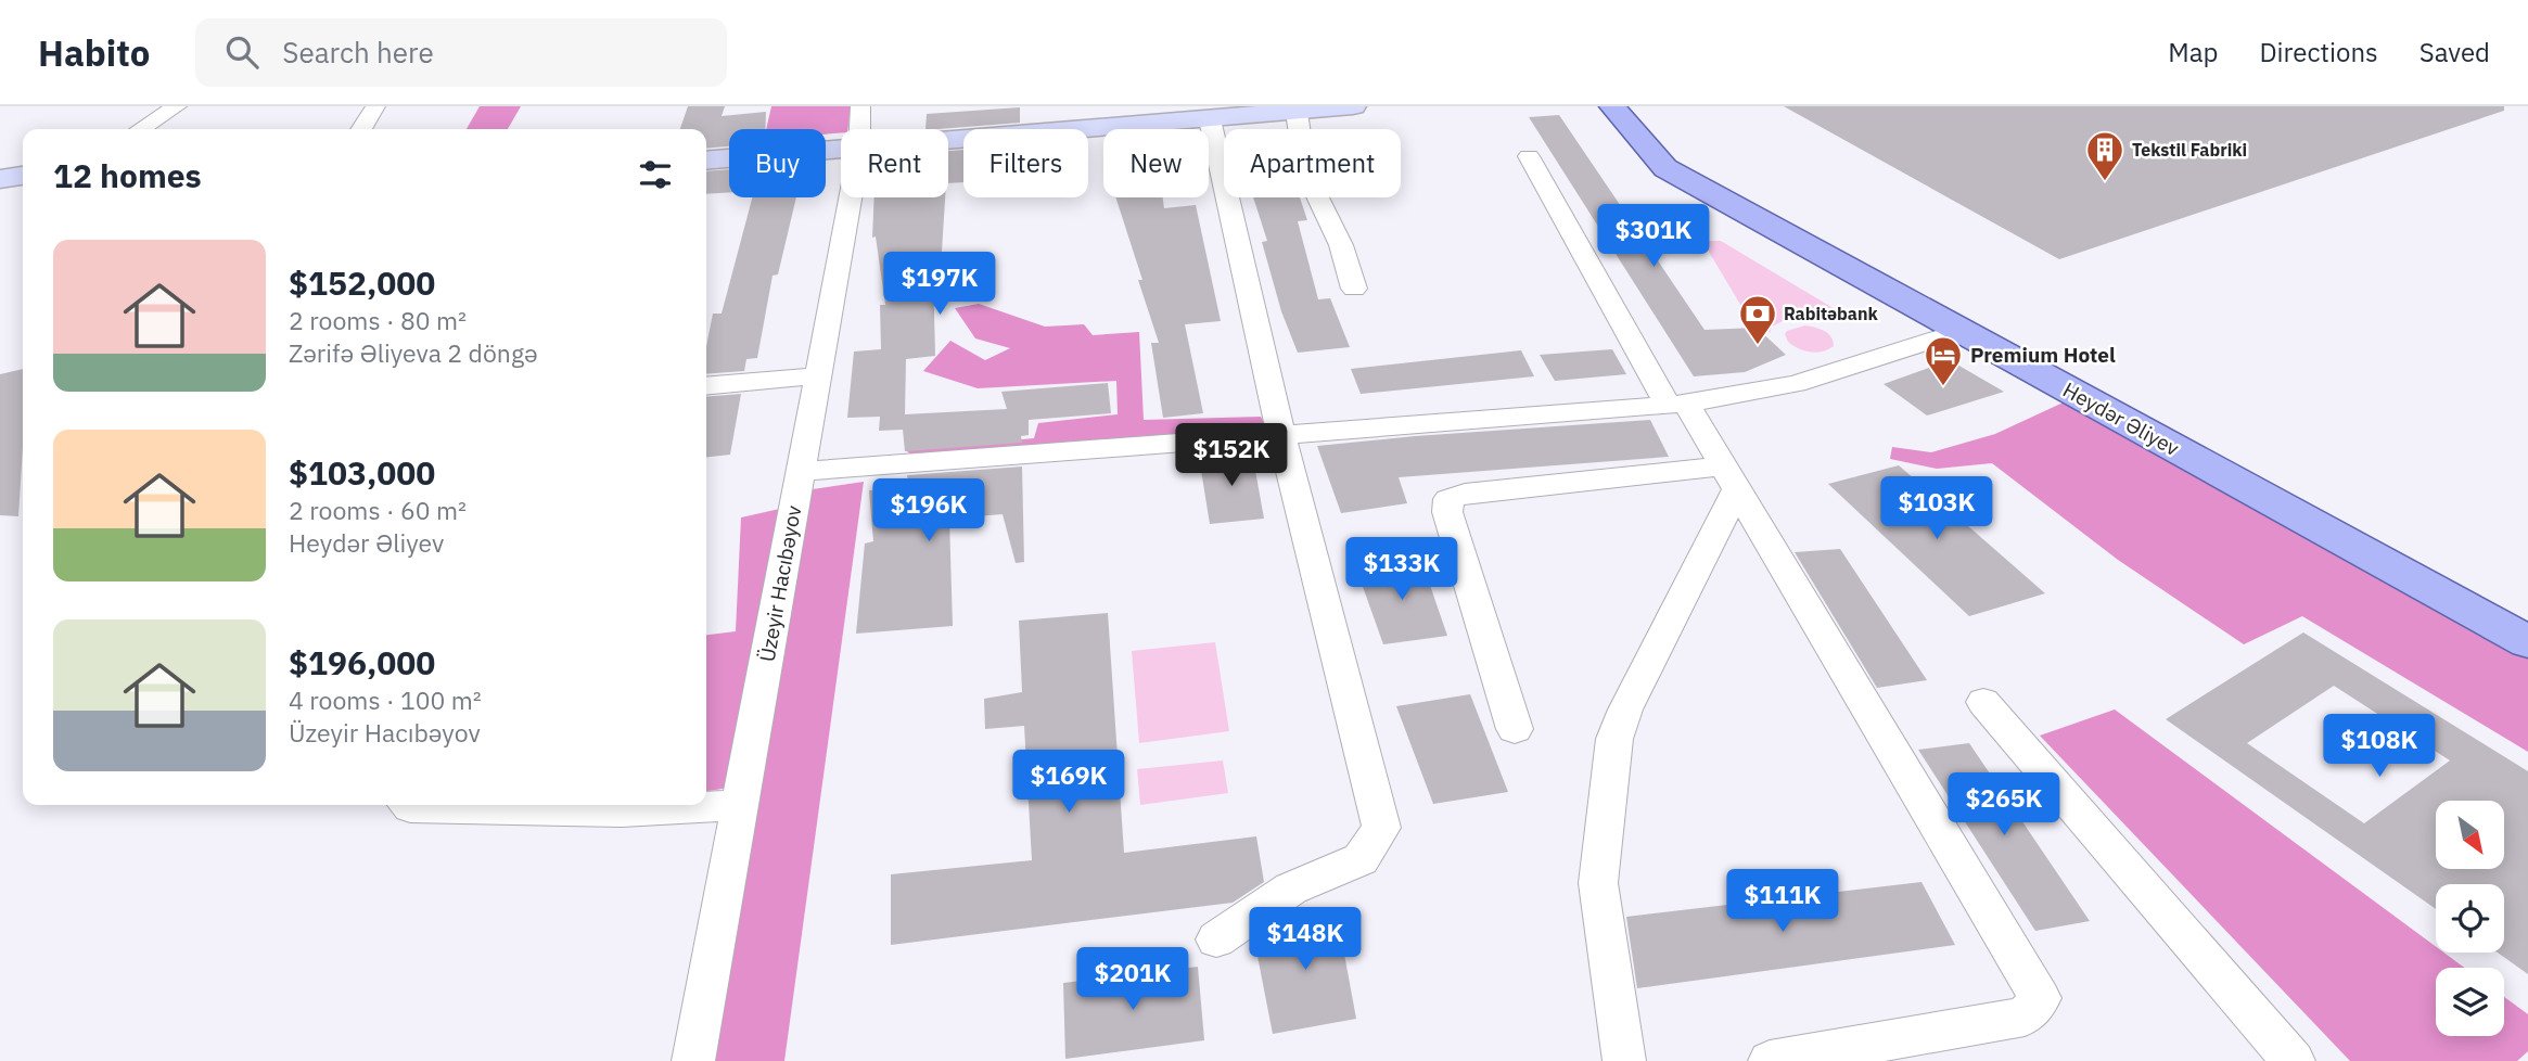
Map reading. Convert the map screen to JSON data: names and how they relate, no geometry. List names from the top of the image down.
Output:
{
  "streets": {
    "main road": ["Heydər Əliyev"],
    "street": ["Üzeyir Hacıbəyov"]
  },
  "places": {
    "building": ["Tekstil Fabriki"],
    "bank": ["Rabitəbank"],
    "hotel": ["Premium Hotel"]
  },
  "north": "bottom right",
  "page": {
    "header": "Habito",
    "search": "Search here",
    "nav": ["Map", "Directions", "Saved"],
    "chip": [
      "Buy",
      "Rent",
      "Filters",
      "New",
      "Apartment"
    ],
    "heading": "12 homes",
    "price": [
      "$301K",
      "$197K",
      "$152K",
      "$103K",
      "$196K",
      "$133K",
      "$108K",
      "$169K",
      "$265K",
      "$111K",
      "$148K",
      "$201K"
    ],
    "list": [
      {
        "name": "$152,000",
        "note": "2 rooms · 80 m² · Zərifə Əliyeva 2 döngə"
      },
      {
        "name": "$103,000",
        "note": "2 rooms · 60 m² · Heydər Əliyev"
      },
      {
        "name": "$196,000",
        "note": "4 rooms · 100 m² · Üzeyir Hacıbəyov"
      }
    ]
  }
}
